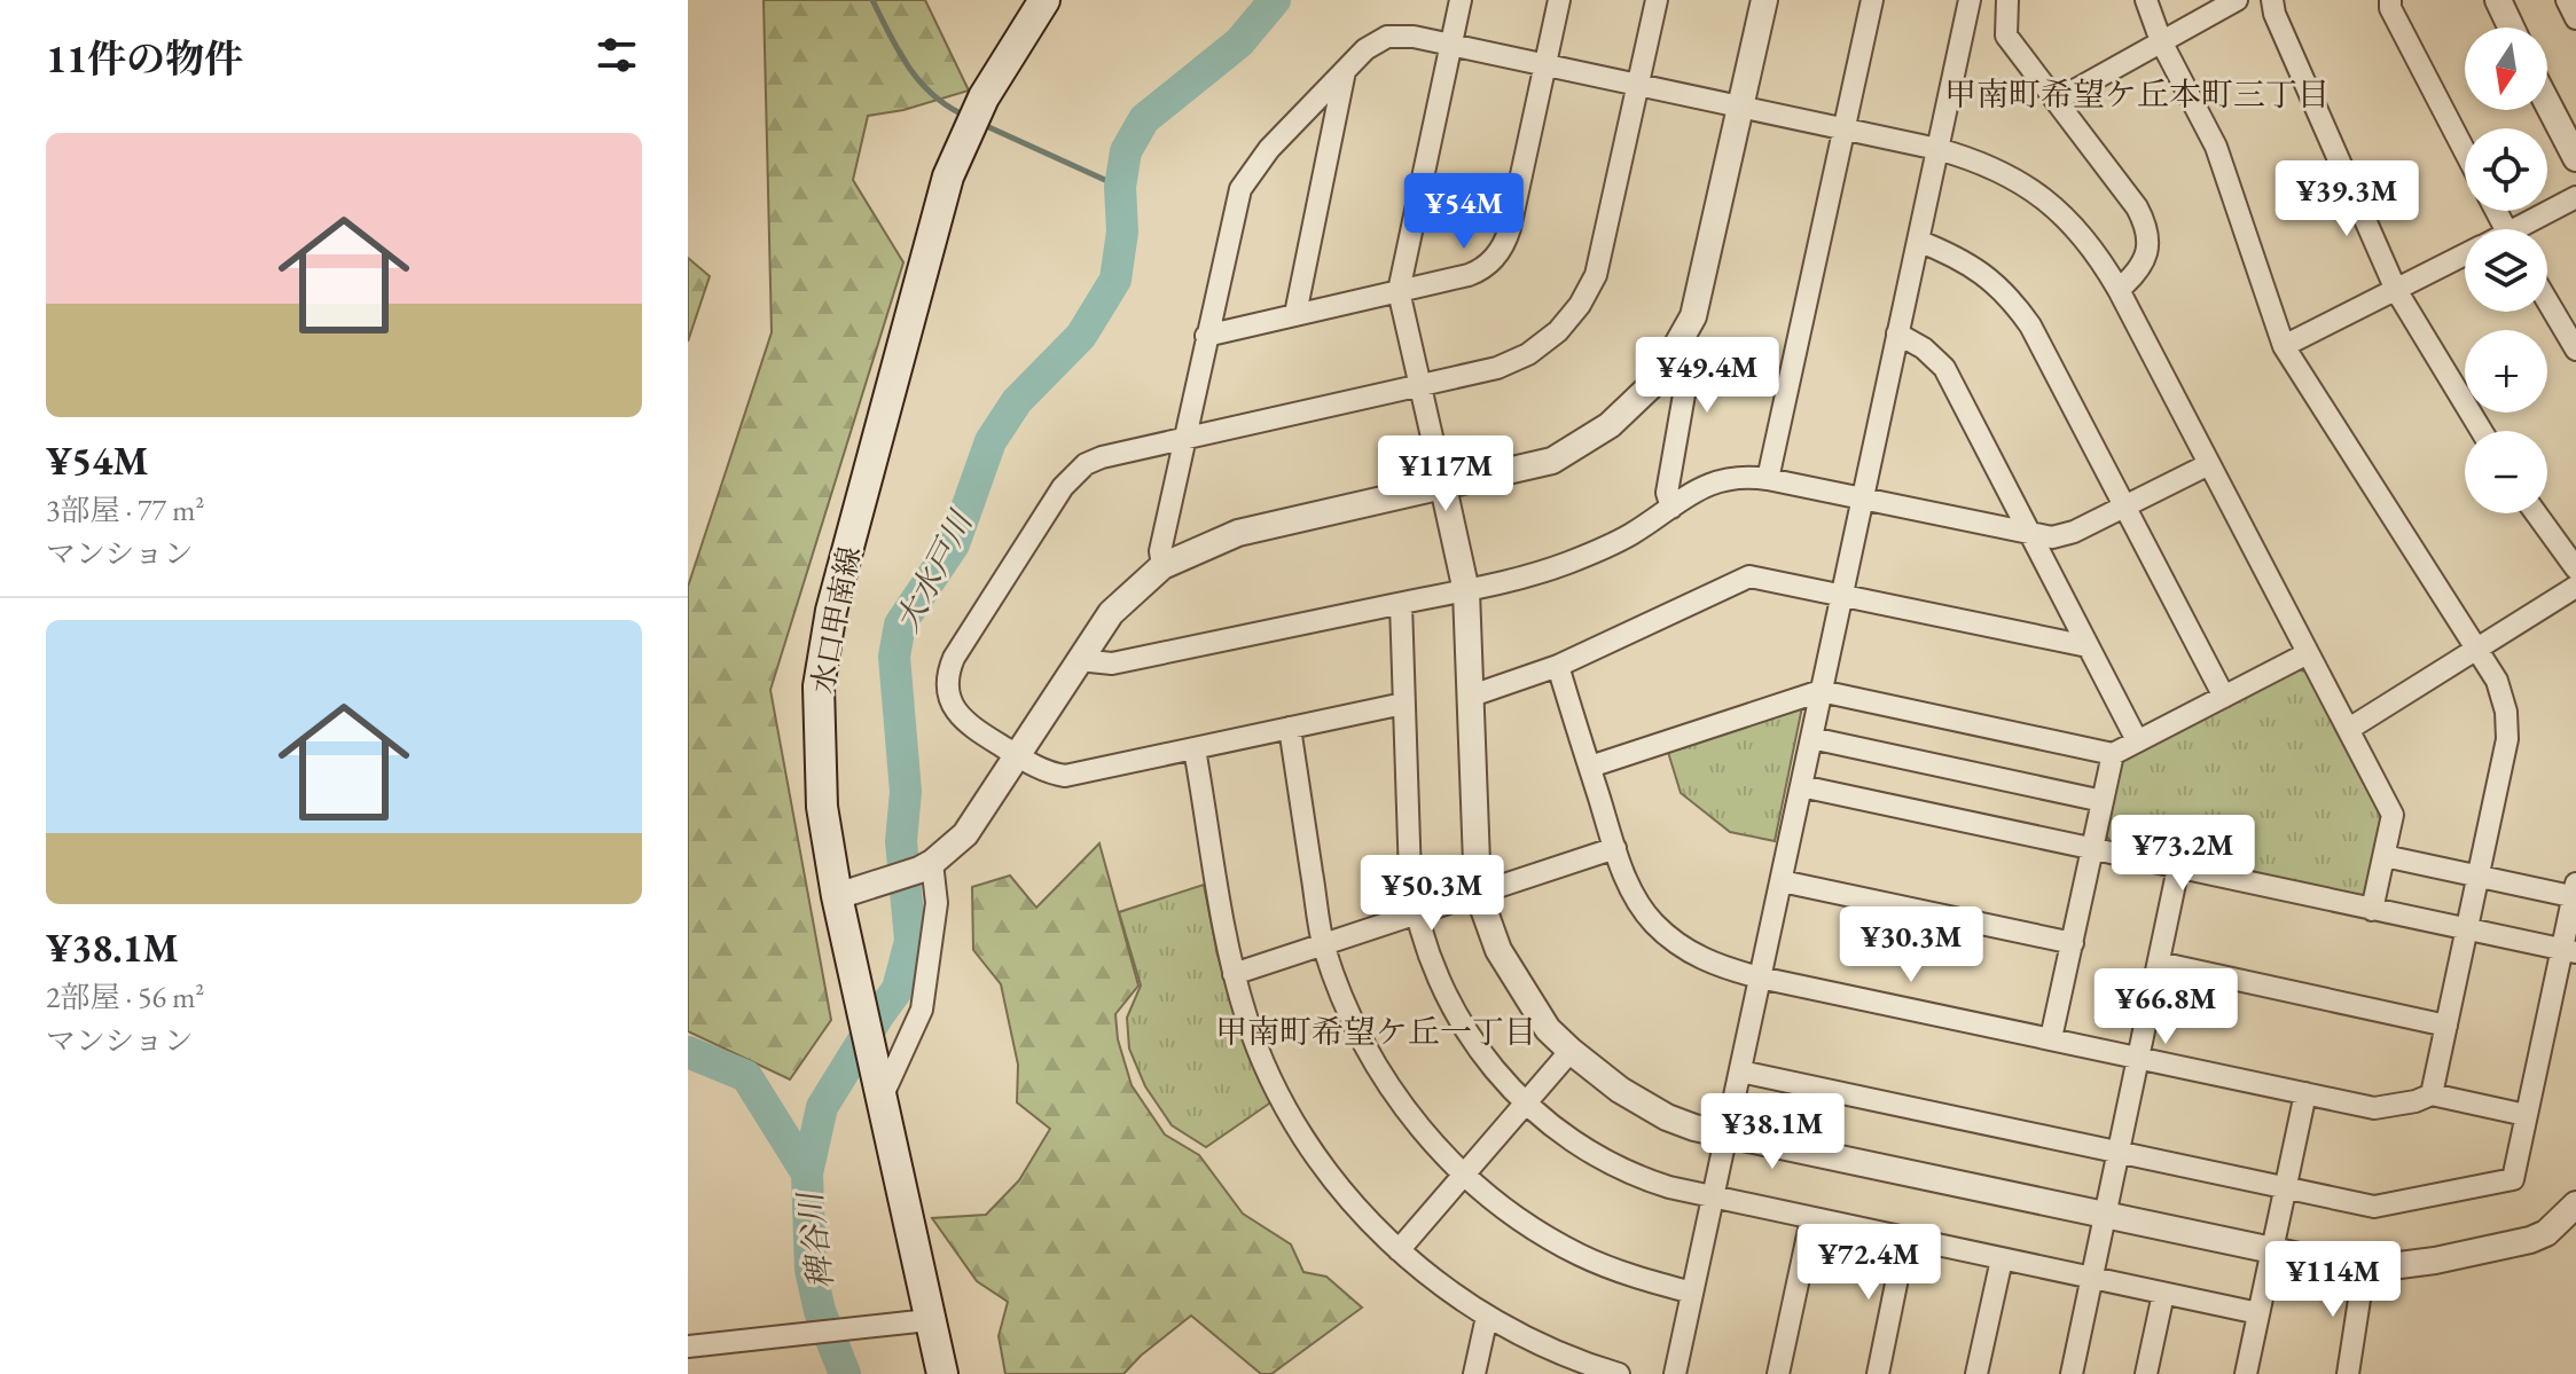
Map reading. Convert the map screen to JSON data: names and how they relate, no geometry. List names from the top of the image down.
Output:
{
  "streets": {
    "main road": ["水口甲南線"]
  },
  "districts": ["甲南町希望ケ丘本町三丁目", "甲南町希望ケ丘一丁目"],
  "water": ["大水戸川", "稗谷川"],
  "north": "bottom",
  "page": {
    "heading": "11件の物件",
    "map_buttons": ["+", "−"],
    "list": [
      {
        "name": "¥54M",
        "note": "3部屋 · 77 m² · マンション"
      },
      {
        "name": "¥38.1M",
        "note": "2部屋 · 56 m² · マンション"
      }
    ],
    "price": [
      "¥39.3M",
      "¥54M",
      "¥49.4M",
      "¥117M",
      "¥73.2M",
      "¥50.3M",
      "¥30.3M",
      "¥66.8M",
      "¥38.1M",
      "¥72.4M",
      "¥114M"
    ]
  }
}
